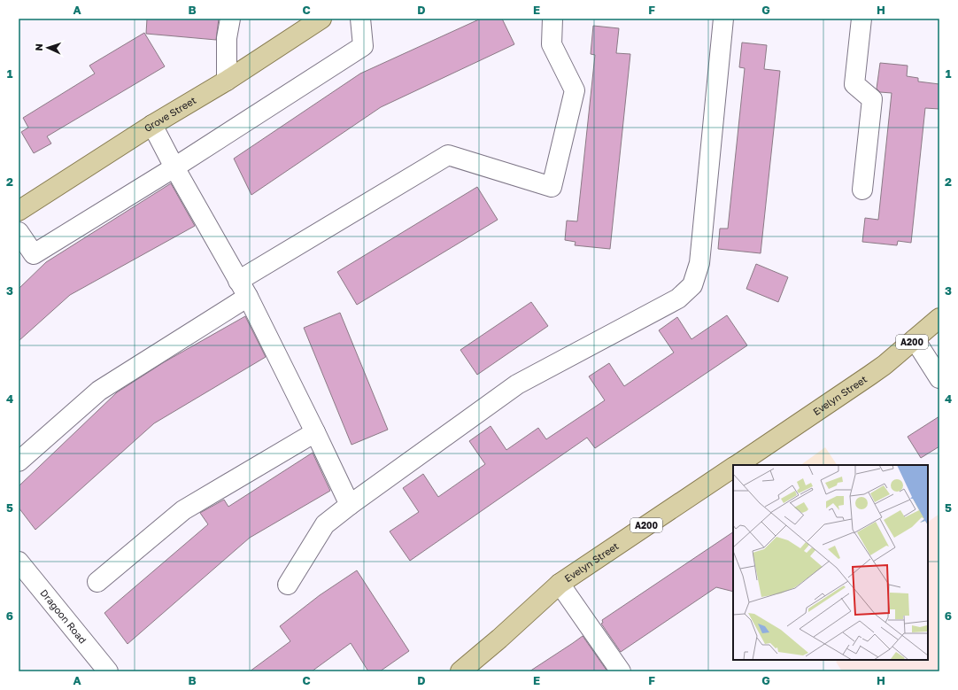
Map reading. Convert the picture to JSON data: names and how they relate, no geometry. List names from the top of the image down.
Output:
{
  "streets": {
    "main road": ["Grove Street", "A200", "Evelyn Street"],
    "street": ["Dragoon Road"]
  },
  "north": "left",
  "grid": {
    "columns": [
      "A",
      "B",
      "C",
      "D",
      "E",
      "F",
      "G",
      "H"
    ],
    "rows": [
      "1",
      "2",
      "3",
      "4",
      "5",
      "6"
    ]
  }
}
